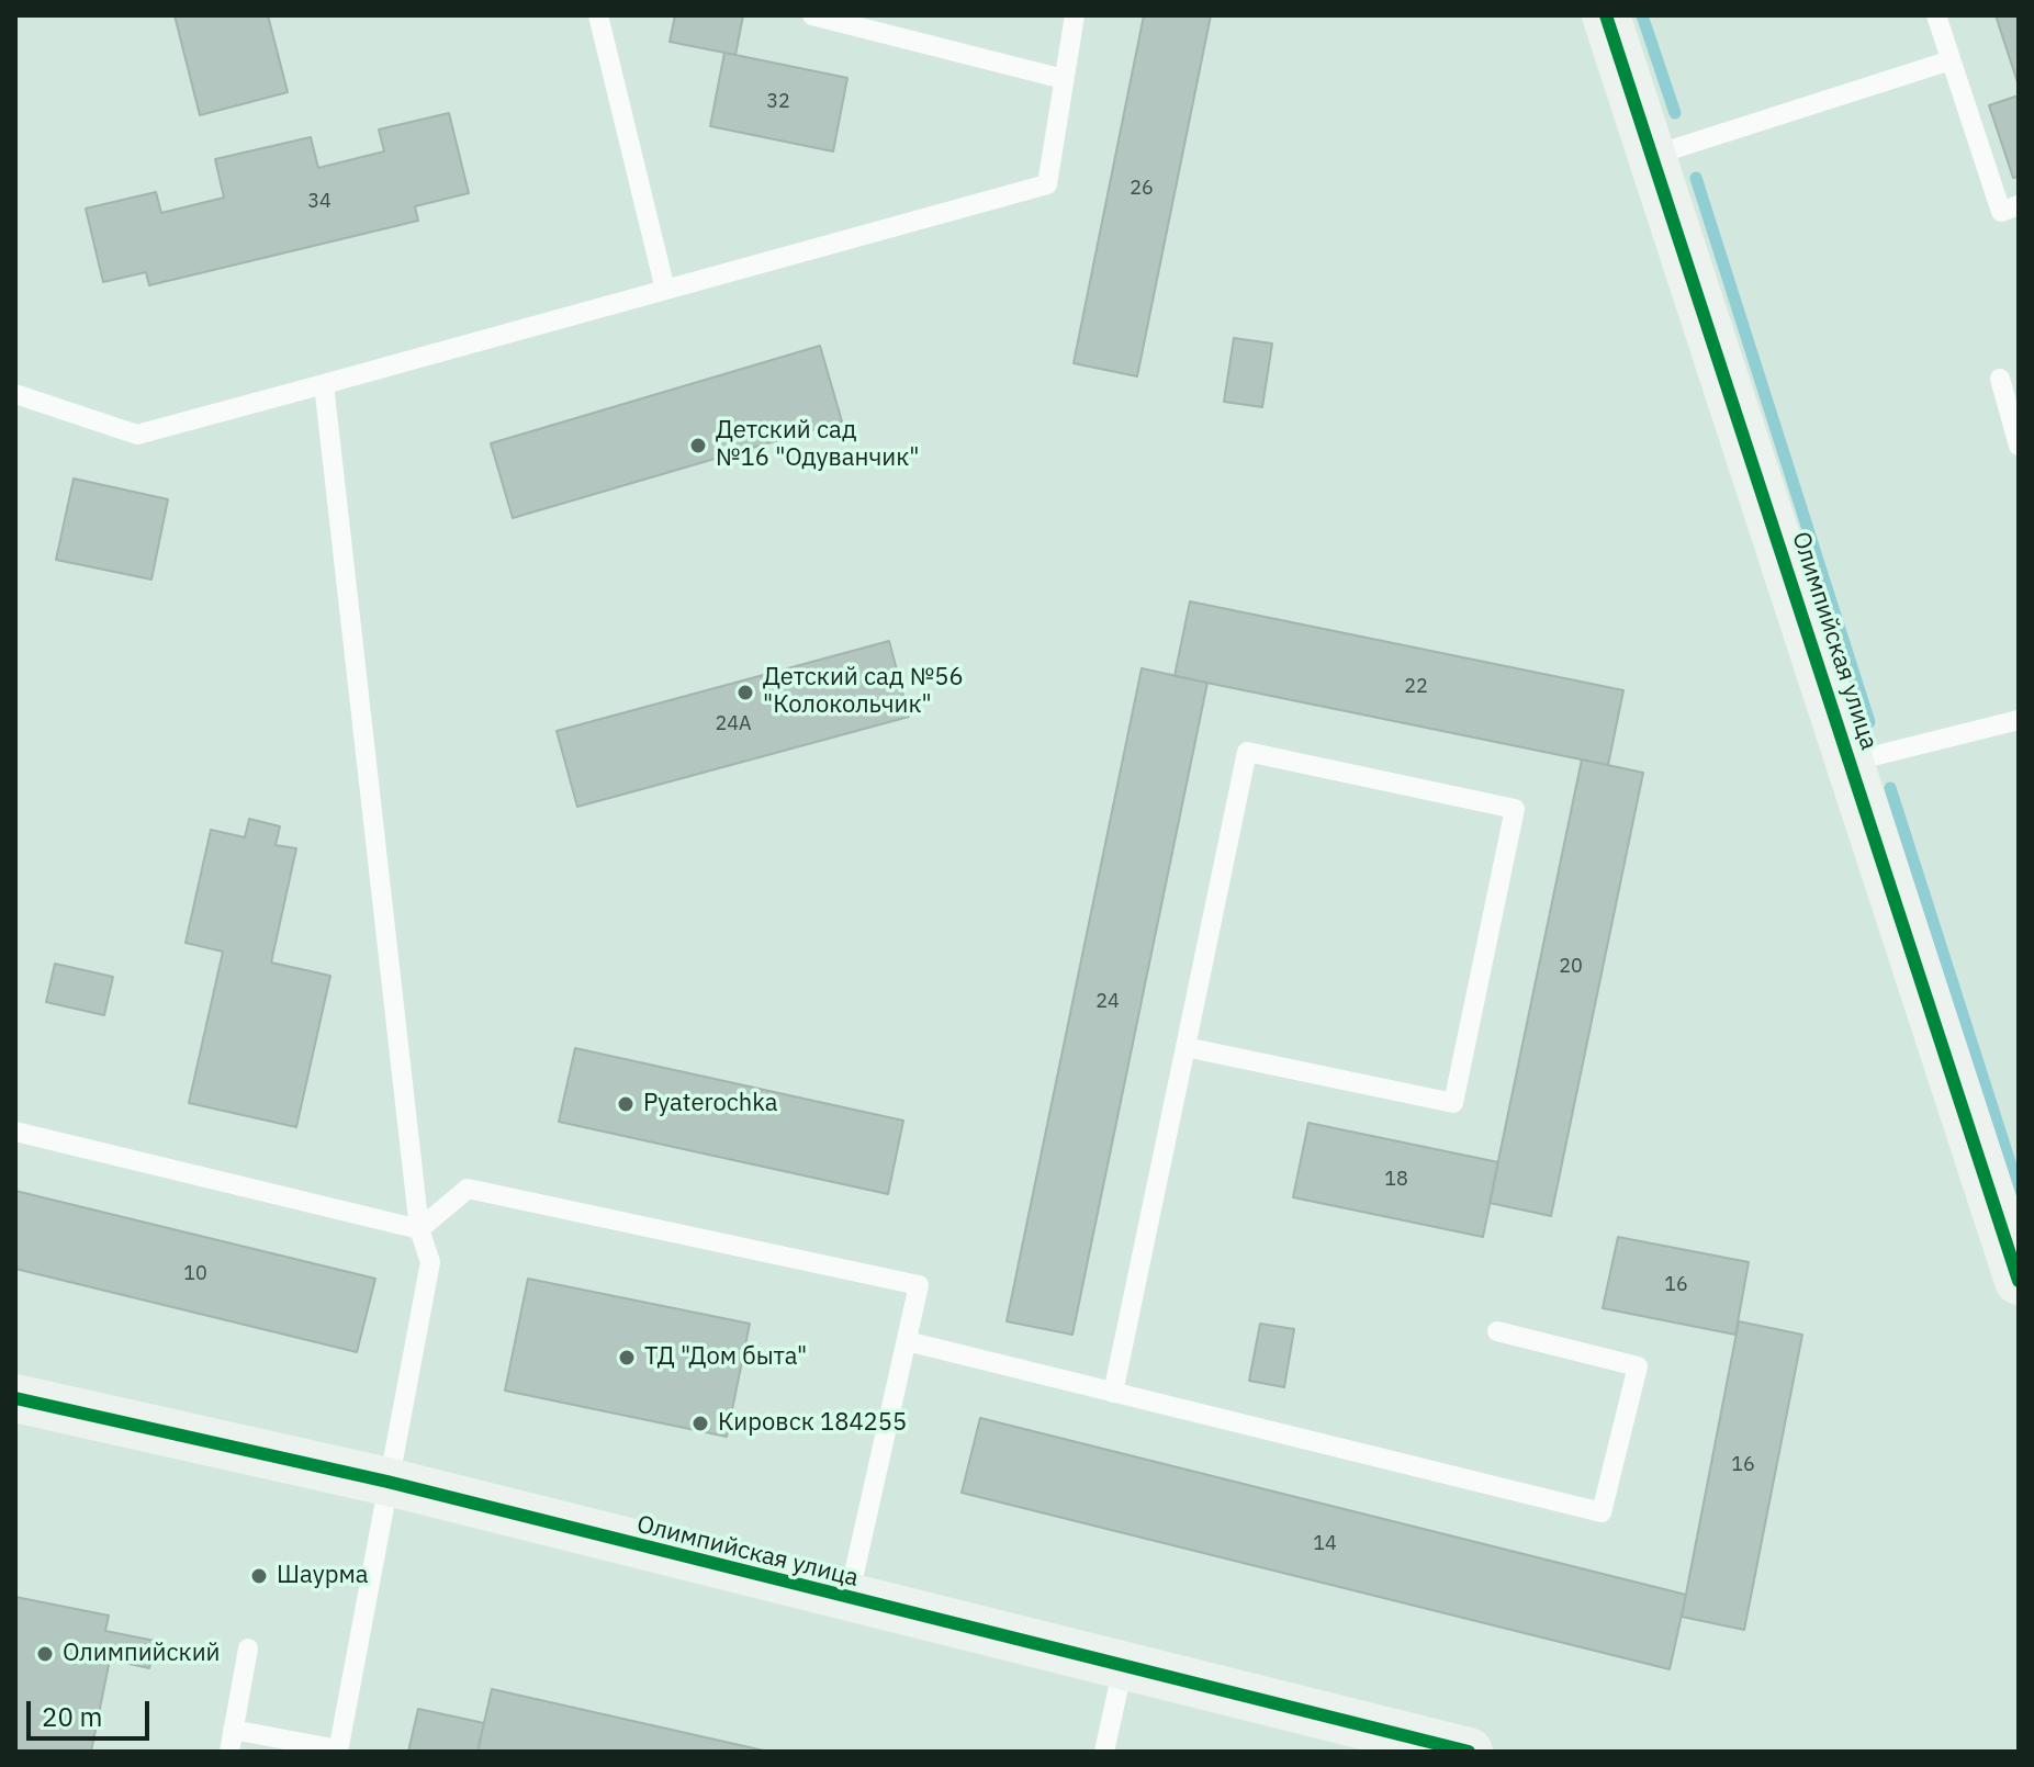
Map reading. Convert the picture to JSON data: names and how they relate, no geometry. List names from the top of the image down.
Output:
{
  "streets": {
    "street": ["Олимпийская улица"]
  },
  "places": [
    "Детский сад №16 \"Одуванчик\"",
    "Детский сад №56 \"Колокольчик\"",
    "Pyaterochka",
    "ТД \"Дом быта\"",
    "Кировск 184255",
    "Шаурма",
    "Олимпийский"
  ],
  "house_numbers": [
    "32",
    "26",
    "34",
    "22",
    "24А",
    "20",
    "24",
    "18",
    "10",
    "16",
    "16",
    "14"
  ],
  "scale_bar": "20 m"
}
